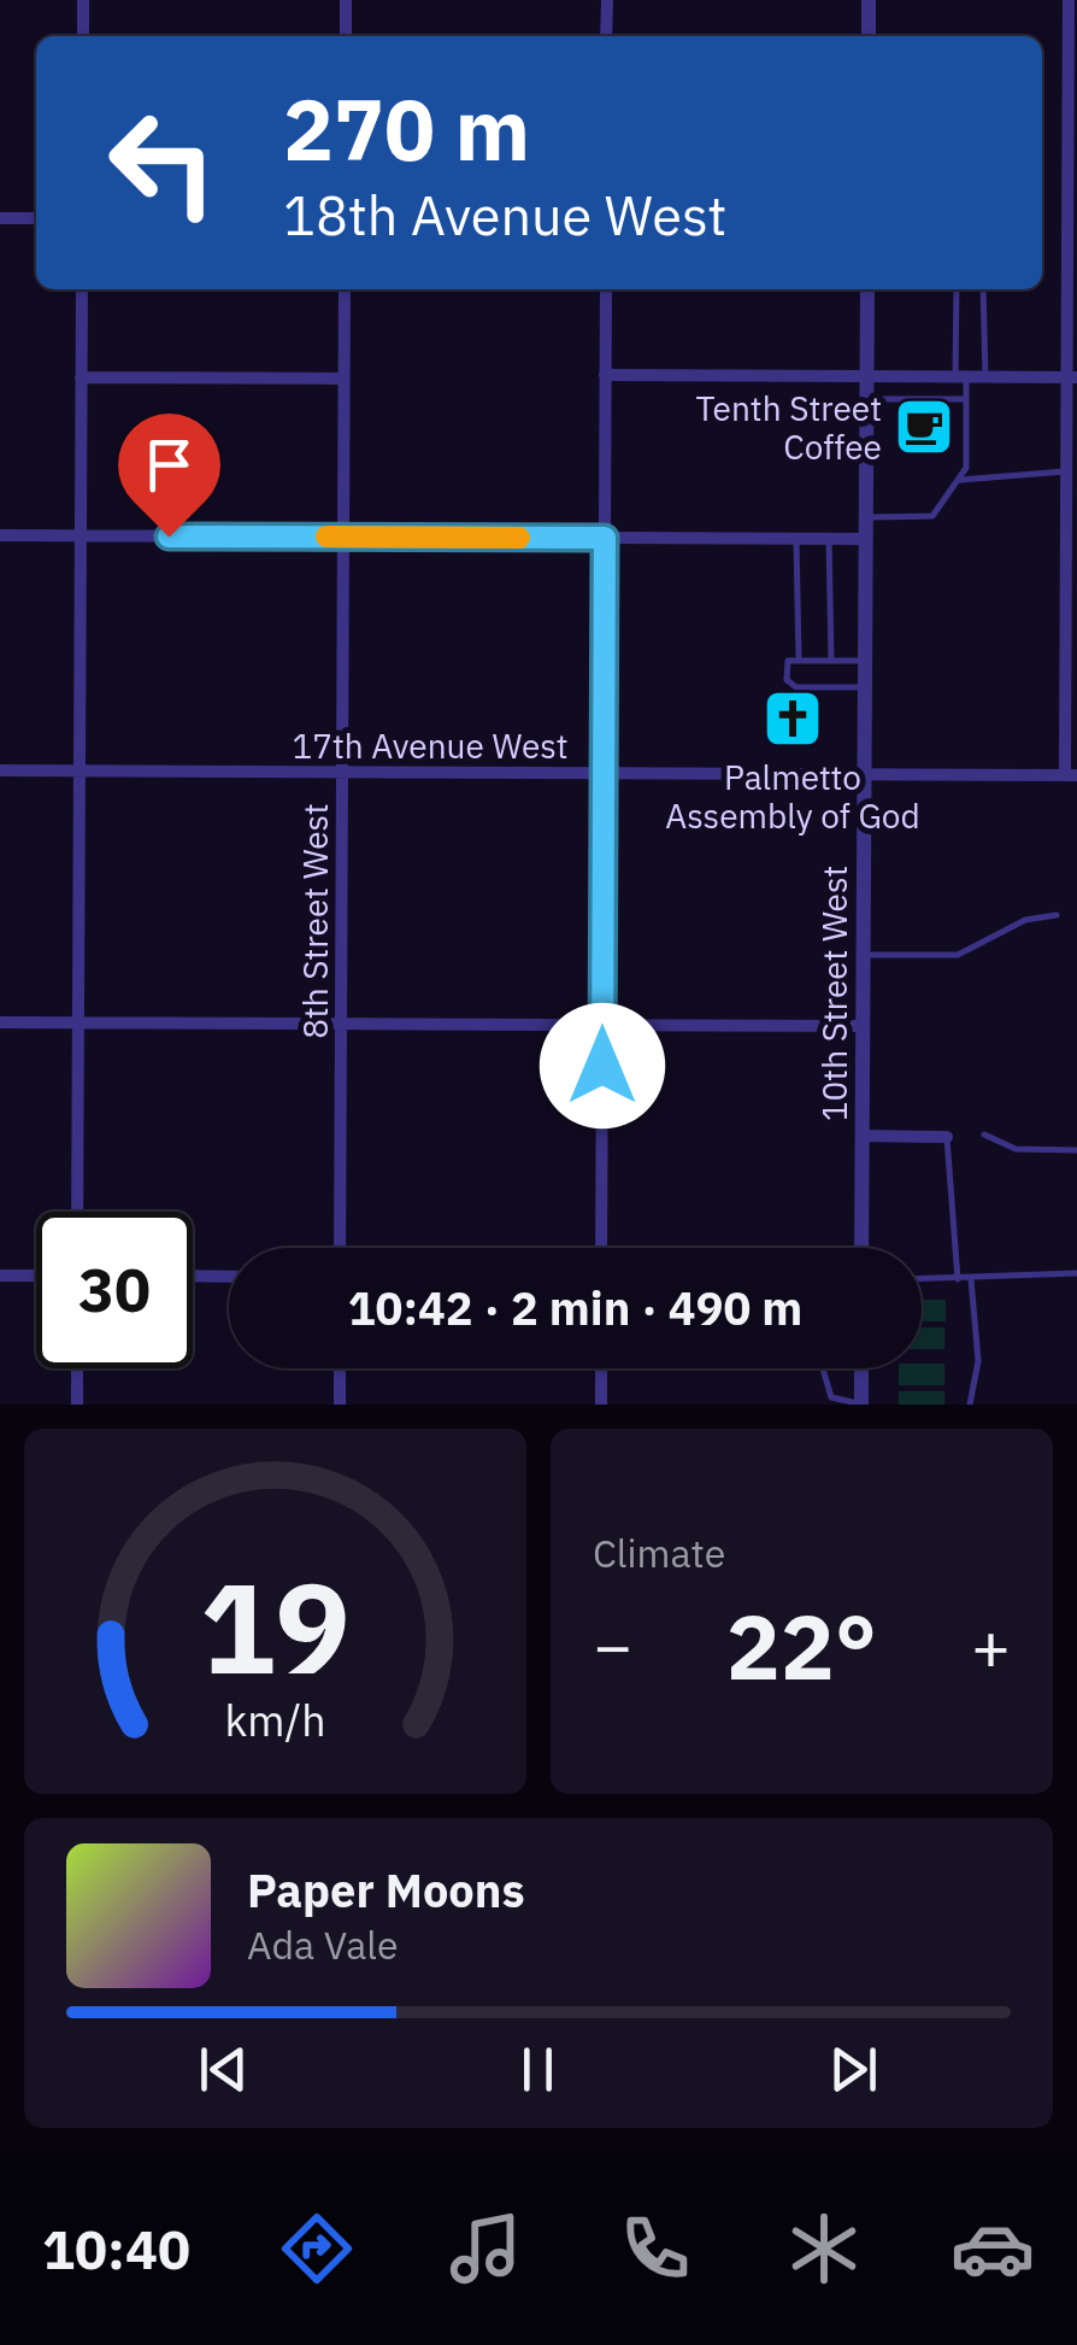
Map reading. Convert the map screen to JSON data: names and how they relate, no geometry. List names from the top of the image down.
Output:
{
  "streets": {
    "street": ["17th Avenue West", "8th Street West", "10th Street West"]
  },
  "crossings": [
    ["17th Avenue West", "8th Street West"],
    ["17th Avenue West", "10th Street West"]
  ],
  "places": {
    "cafe": ["Tenth Street Coffee"],
    "church": ["Palmetto Assembly of God"]
  },
  "page": {
    "turn": ["270 m", "18th Avenue West"],
    "limit": "30",
    "trip": "10:42 · 2 min · 490 m",
    "tile": "Climate",
    "heat": ["−", "22°", "+"],
    "song": ["Paper Moons", "Ada Vale"],
    "tabs": "10:40",
    "gauge": ["19", "km/h"]
  }
}
